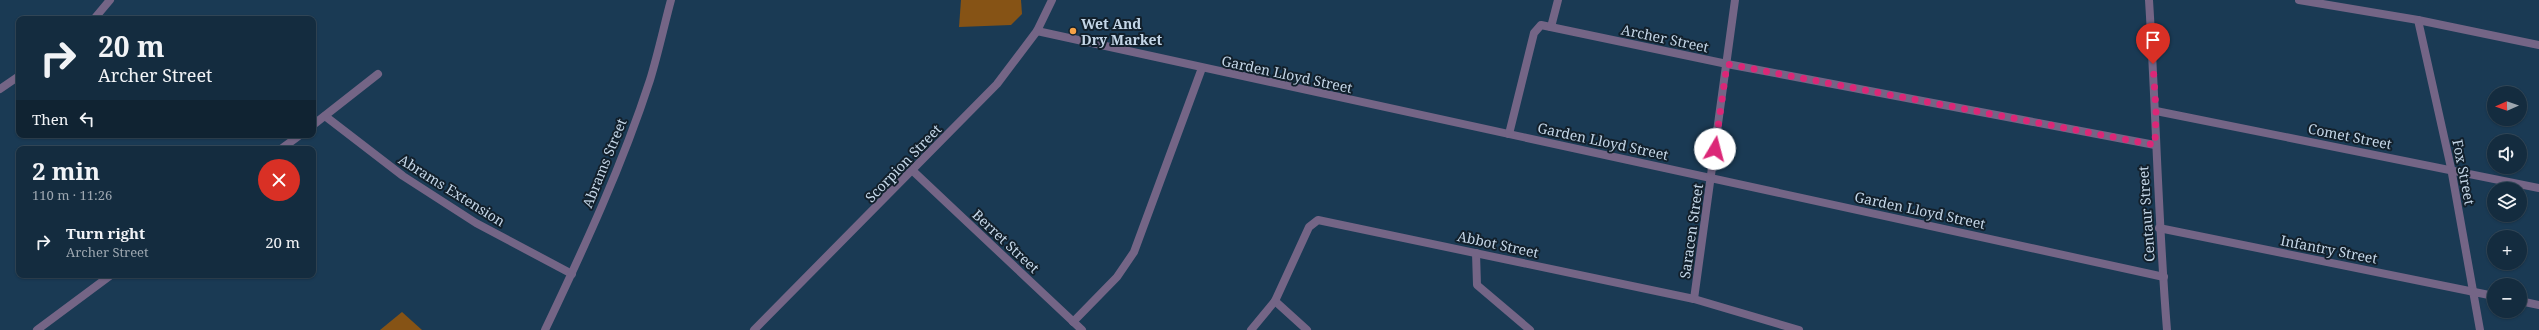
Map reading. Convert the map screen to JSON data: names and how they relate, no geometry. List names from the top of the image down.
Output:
{
  "streets": {
    "street": [
      "Archer Street",
      "Garden Lloyd Street",
      "Comet Street",
      "Abrams Street",
      "Scorpion Street",
      "Fox Street",
      "Abrams Extension",
      "Centaur Street",
      "Saracen Street",
      "Berret Street",
      "Abbot Street",
      "Infantry Street"
    ]
  },
  "crossings": [
    ["Archer Street", "Centaur Street"],
    ["Archer Street", "Saracen Street"],
    ["Garden Lloyd Street", "Scorpion Street"],
    ["Garden Lloyd Street", "Centaur Street"],
    ["Garden Lloyd Street", "Saracen Street"],
    ["Comet Street", "Fox Street"],
    ["Comet Street", "Centaur Street"],
    ["Abrams Street", "Abrams Extension"],
    ["Scorpion Street", "Berret Street"],
    ["Fox Street", "Infantry Street"],
    ["Centaur Street", "Infantry Street"],
    ["Saracen Street", "Abbot Street"]
  ],
  "places": ["Wet And Dry Market"],
  "north": "left",
  "page": {
    "turn": ["20 m", "Archer Street"],
    "map_buttons": ["+", "−"],
    "then": "Then",
    "heading": ["2 min", "110 m · 11:26"],
    "list": [
      {
        "name": "Turn right",
        "note": "Archer Street",
        "value": "20 m"
      }
    ]
  }
}
